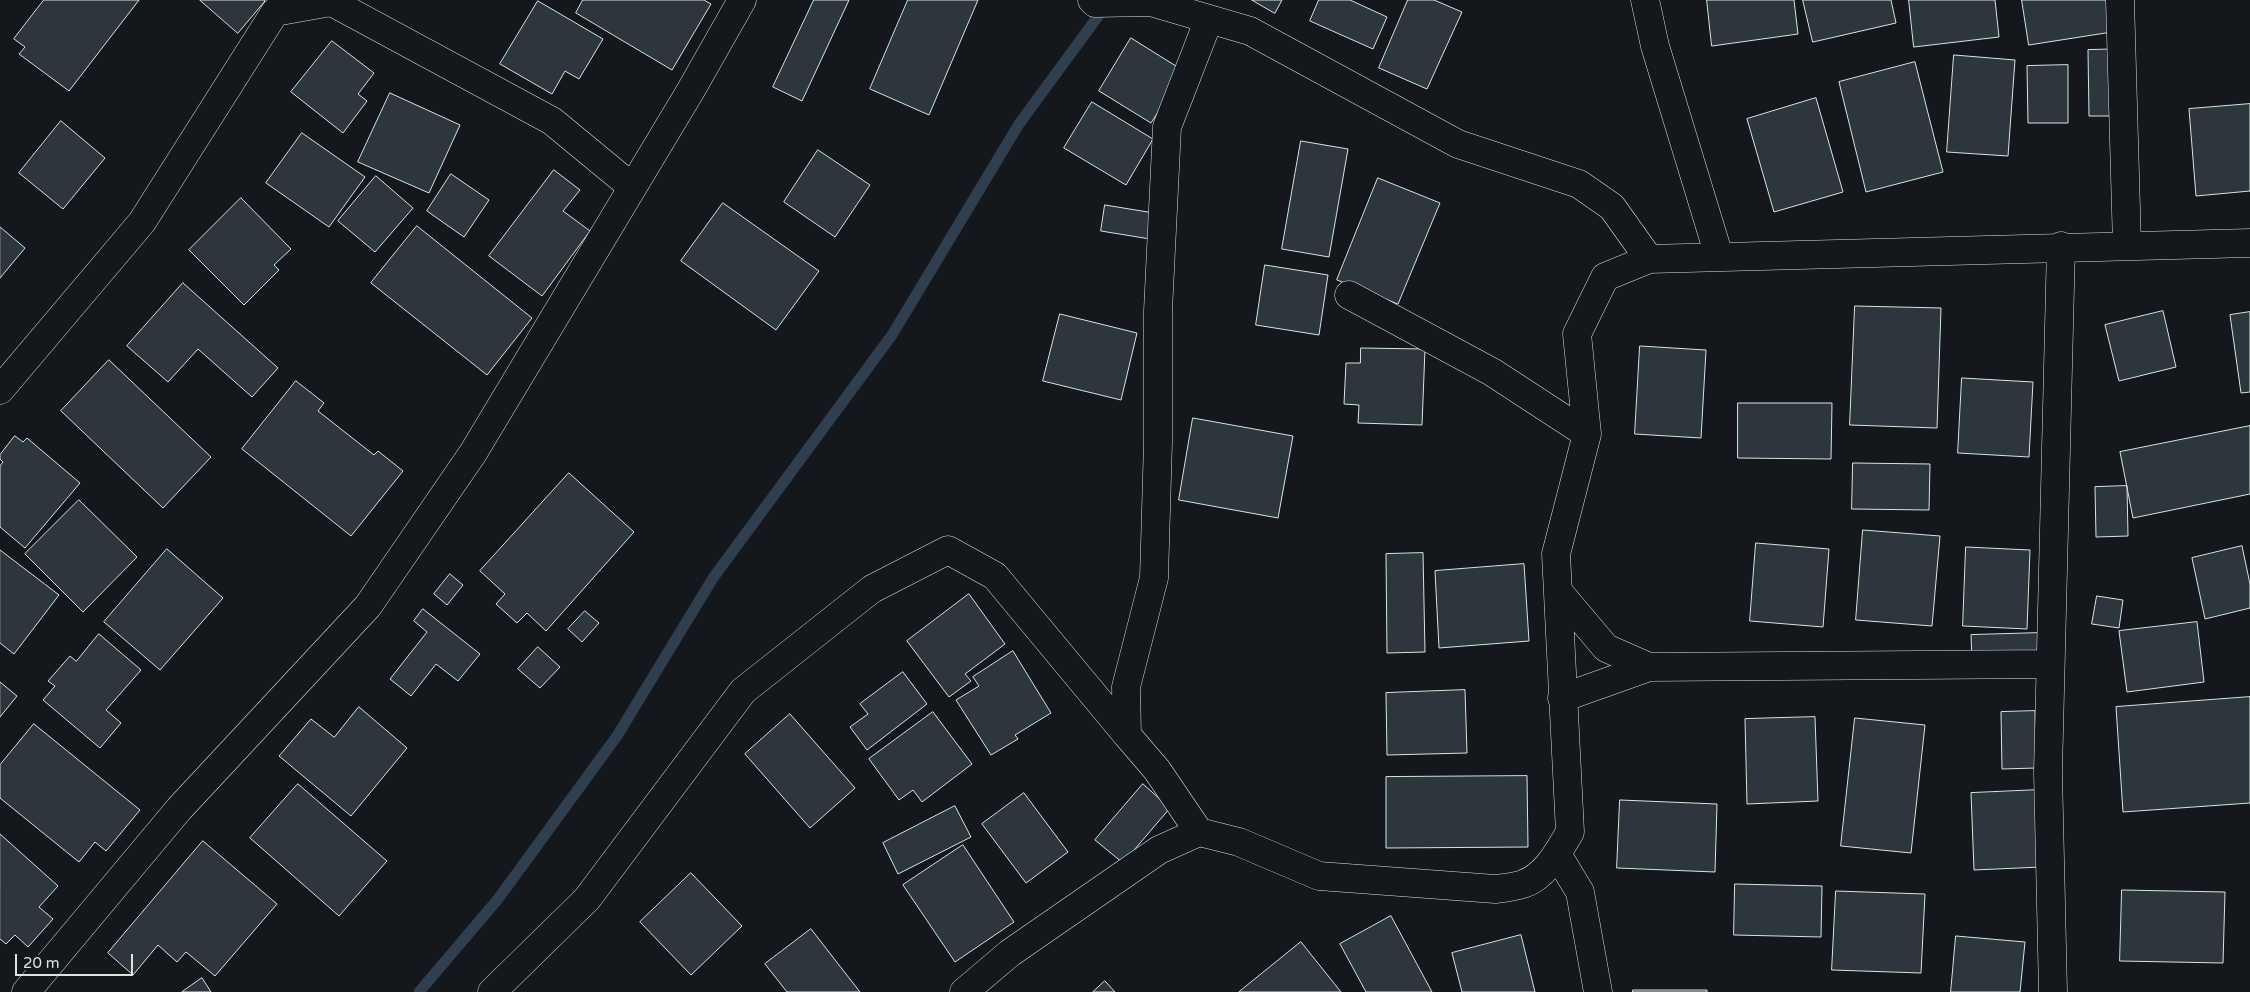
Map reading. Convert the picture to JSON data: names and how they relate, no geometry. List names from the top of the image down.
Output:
{
  "scale_bar": "20 m"
}
